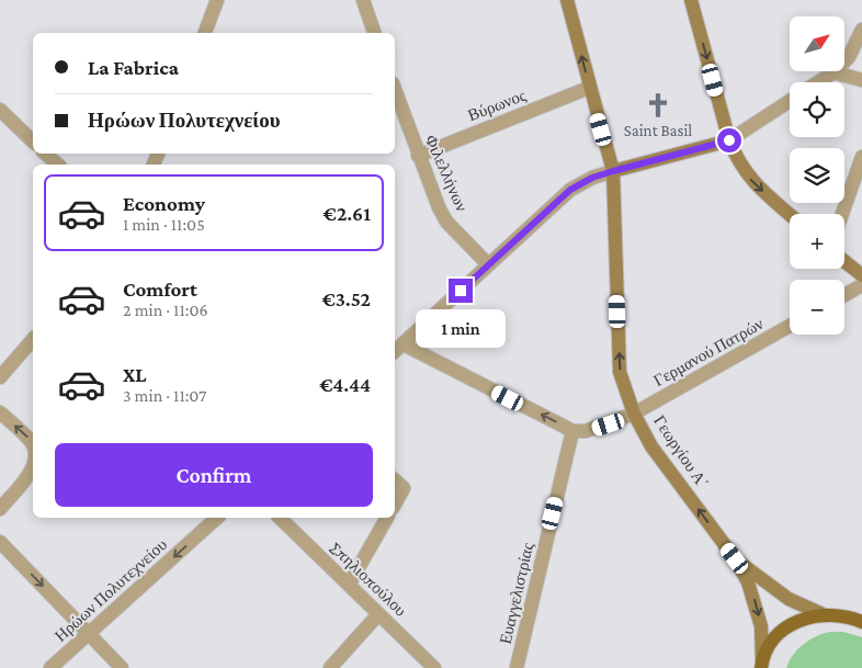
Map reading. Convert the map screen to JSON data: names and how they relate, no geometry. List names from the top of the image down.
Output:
{
  "streets": {
    "main road": ["Γεωργίου Α΄"],
    "street": [
      "Βύρωνος",
      "Φιλελλήνων",
      "Γερμανού Πατρών",
      "Σπηλιοπούλου",
      "Ηρώων Πολυτεχνείου",
      "Ευαγγελιστρίας"
    ]
  },
  "crossings": [
    ["Βύρωνος", "Φιλελλήνων"],
    ["Βύρωνος", "Γεωργίου Α΄"],
    ["Γερμανού Πατρών", "Γεωργίου Α΄"],
    ["Γερμανού Πατρών", "Ευαγγελιστρίας"]
  ],
  "one_way": ["Ηρώων Πολυτεχνείου"],
  "places": {
    "church": ["Saint Basil"]
  },
  "north": "top right",
  "page": {
    "map_buttons": ["+", "−"],
    "banner": ["La Fabrica", "Ηρώων Πολυτεχνείου"],
    "list": [
      {
        "name": "Economy",
        "note": "1 min · 11:05",
        "value": "€2.61"
      },
      {
        "name": "Comfort",
        "note": "2 min · 11:06",
        "value": "€3.52"
      },
      {
        "name": "XL",
        "note": "3 min · 11:07",
        "value": "€4.44"
      }
    ],
    "bubble": "1 min",
    "buttons": "Confirm"
  }
}
